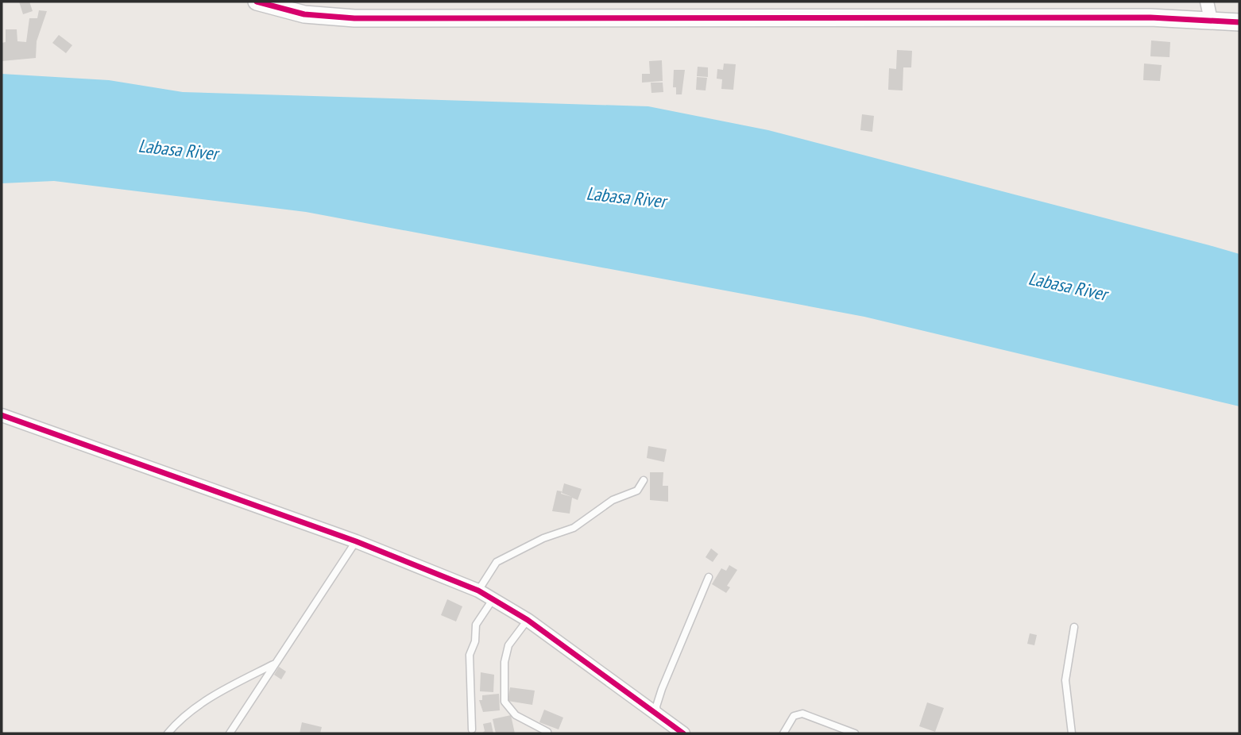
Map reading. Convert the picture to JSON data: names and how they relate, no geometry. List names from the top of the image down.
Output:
{
  "water": ["Labasa River"]
}
